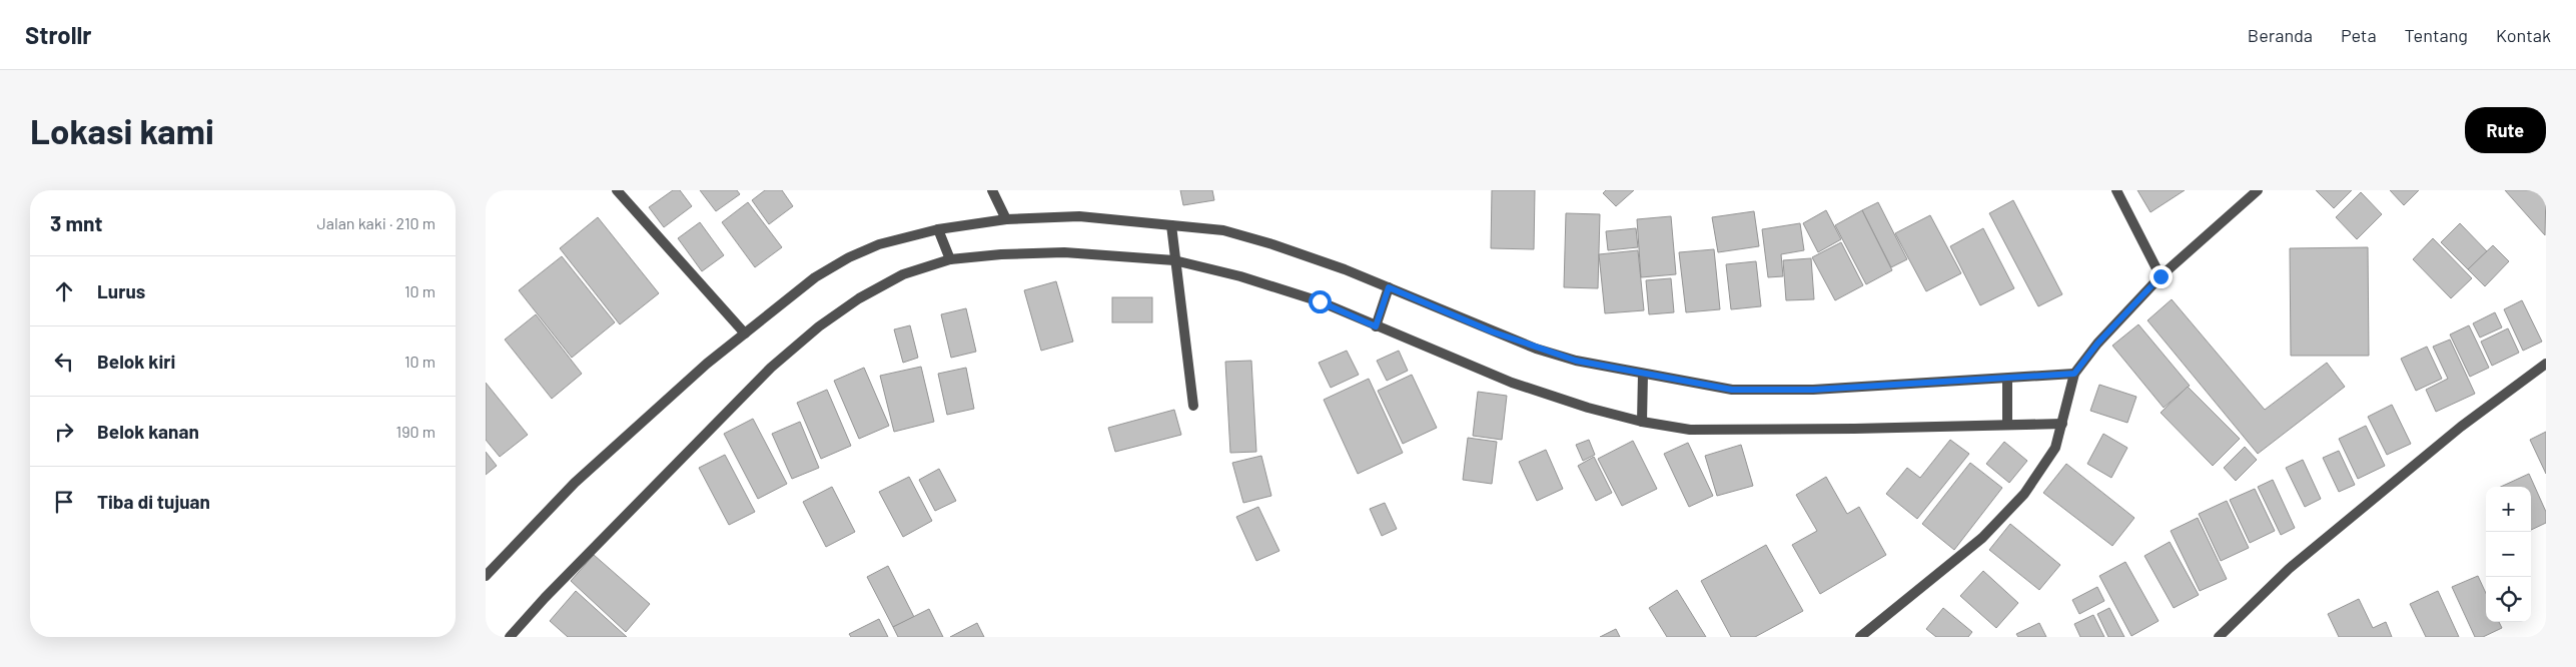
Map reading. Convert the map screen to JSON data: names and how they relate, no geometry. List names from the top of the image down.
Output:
{
  "page": {
    "header": "Strollr",
    "nav": [
      "Beranda",
      "Peta",
      "Tentang",
      "Kontak"
    ],
    "buttons": "Rute",
    "title": "Lokasi kami",
    "heading": ["3 mnt", "Jalan kaki · 210 m"],
    "list": [
      ["Lurus", "10 m"],
      ["Belok kiri", "10 m"],
      ["Belok kanan", "190 m"],
      "Tiba di tujuan"
    ],
    "map_buttons": ["+", "−"]
  }
}
